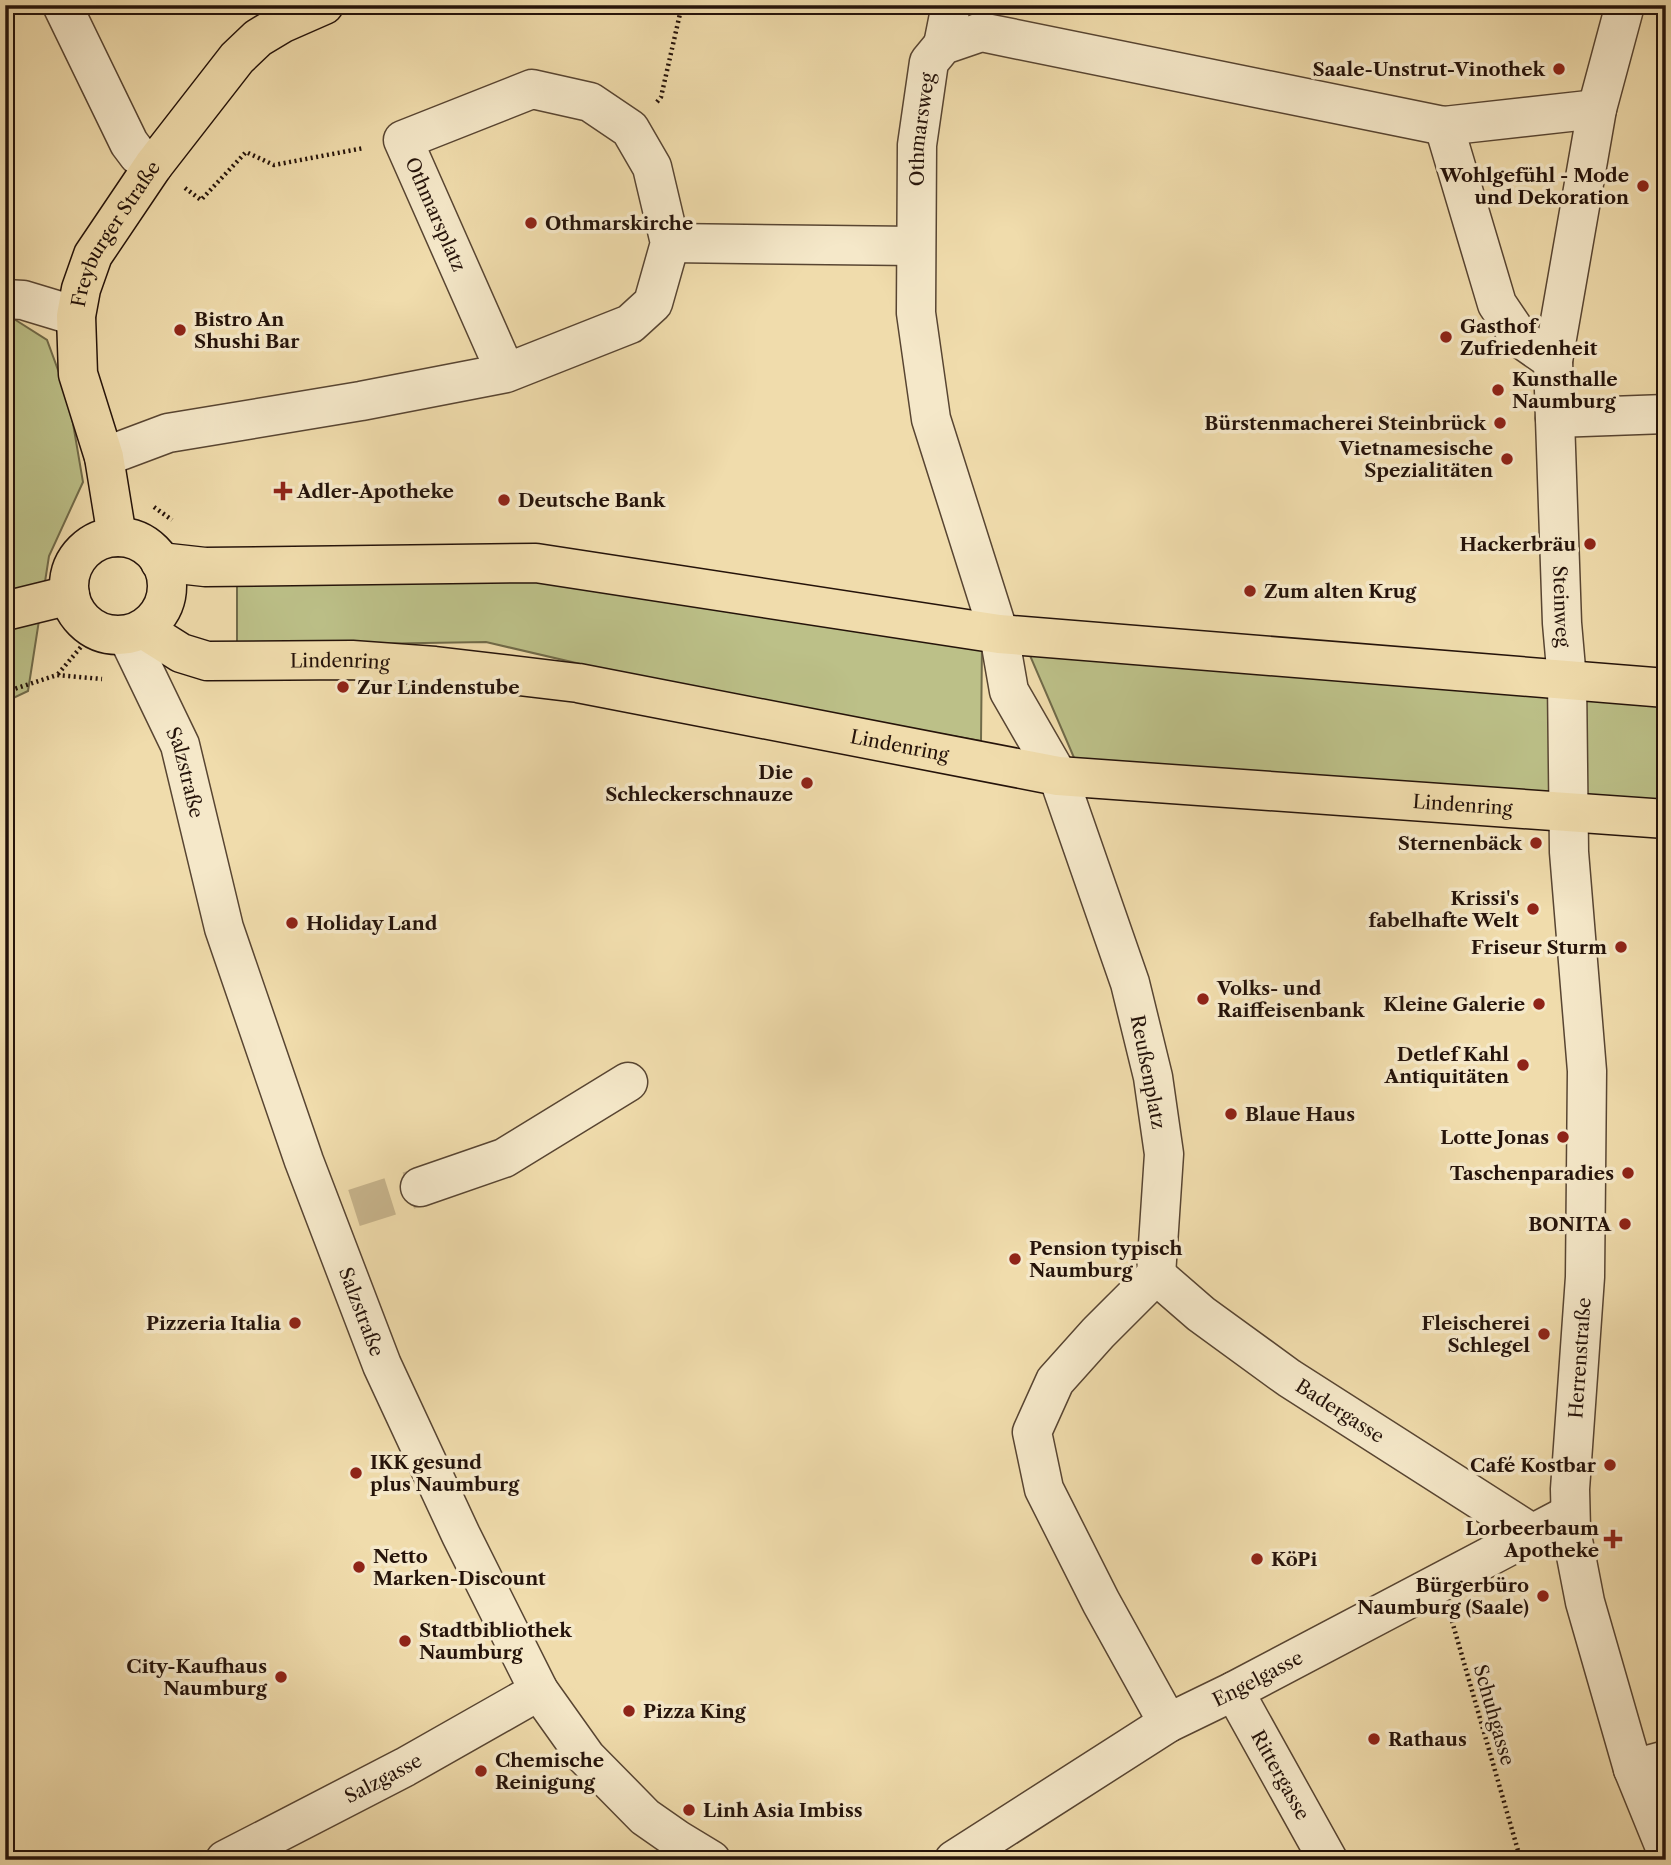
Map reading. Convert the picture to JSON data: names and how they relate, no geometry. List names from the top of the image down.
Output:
{
  "streets": {
    "main road": ["Freyburger Straße", "Lindenring"],
    "street": [
      "Othmarsweg",
      "Othmarsplatz",
      "Steinweg",
      "Salzstraße",
      "Reußenplatz",
      "Herrenstraße",
      "Badergasse",
      "Engelgasse",
      "Rittergasse",
      "Salzgasse"
    ],
    "path": ["Schuhgasse"]
  },
  "crossings": [
    ["Othmarsweg", "Reußenplatz"],
    ["Othmarsplatz", "Freyburger Straße"],
    ["Freyburger Straße", "Lindenring"],
    ["Freyburger Straße", "Salzstraße"],
    ["Steinweg", "Lindenring"],
    ["Steinweg", "Herrenstraße"],
    ["Lindenring", "Salzstraße"],
    ["Lindenring", "Reußenplatz"],
    ["Salzstraße", "Salzgasse"],
    ["Reußenplatz", "Badergasse"],
    ["Herrenstraße", "Engelgasse"],
    ["Badergasse", "Engelgasse"],
    ["Engelgasse", "Schuhgasse"],
    ["Engelgasse", "Rittergasse"]
  ],
  "places": {
    "other": [
      "Saale-Unstrut-Vinothek",
      "Wohlgefühl - Mode und Dekoration",
      "Othmarskirche",
      "Bistro An Shushi Bar",
      "Gasthof Zufriedenheit",
      "Kunsthalle Naumburg",
      "Bürstenmacherei Steinbrück",
      "Vietnamesische Spezialitäten",
      "Deutsche Bank",
      "Hackerbräu",
      "Zum alten Krug",
      "Zur Lindenstube",
      "Die Schleckerschnauze",
      "Sternenbäck",
      "Krissi's fabelhafte Welt",
      "Holiday Land",
      "Friseur Sturm",
      "Volks- und Raiffeisenbank",
      "Kleine Galerie",
      "Detlef Kahl Antiquitäten",
      "Blaue Haus",
      "Lotte Jonas",
      "Taschenparadies",
      "BONITA",
      "Pension typisch Naumburg",
      "Pizzeria Italia",
      "Fleischerei Schlegel",
      "Café Kostbar",
      "IKK gesund plus Naumburg",
      "KöPi",
      "Netto Marken-Discount",
      "Bürgerbüro Naumburg (Saale)",
      "Stadtbibliothek Naumburg",
      "City-Kaufhaus Naumburg",
      "Pizza King",
      "Rathaus",
      "Chemische Reinigung",
      "Linh Asia Imbiss"
    ],
    "health": ["Adler-Apotheke", "Lorbeerbaum Apotheke"]
  }
}
